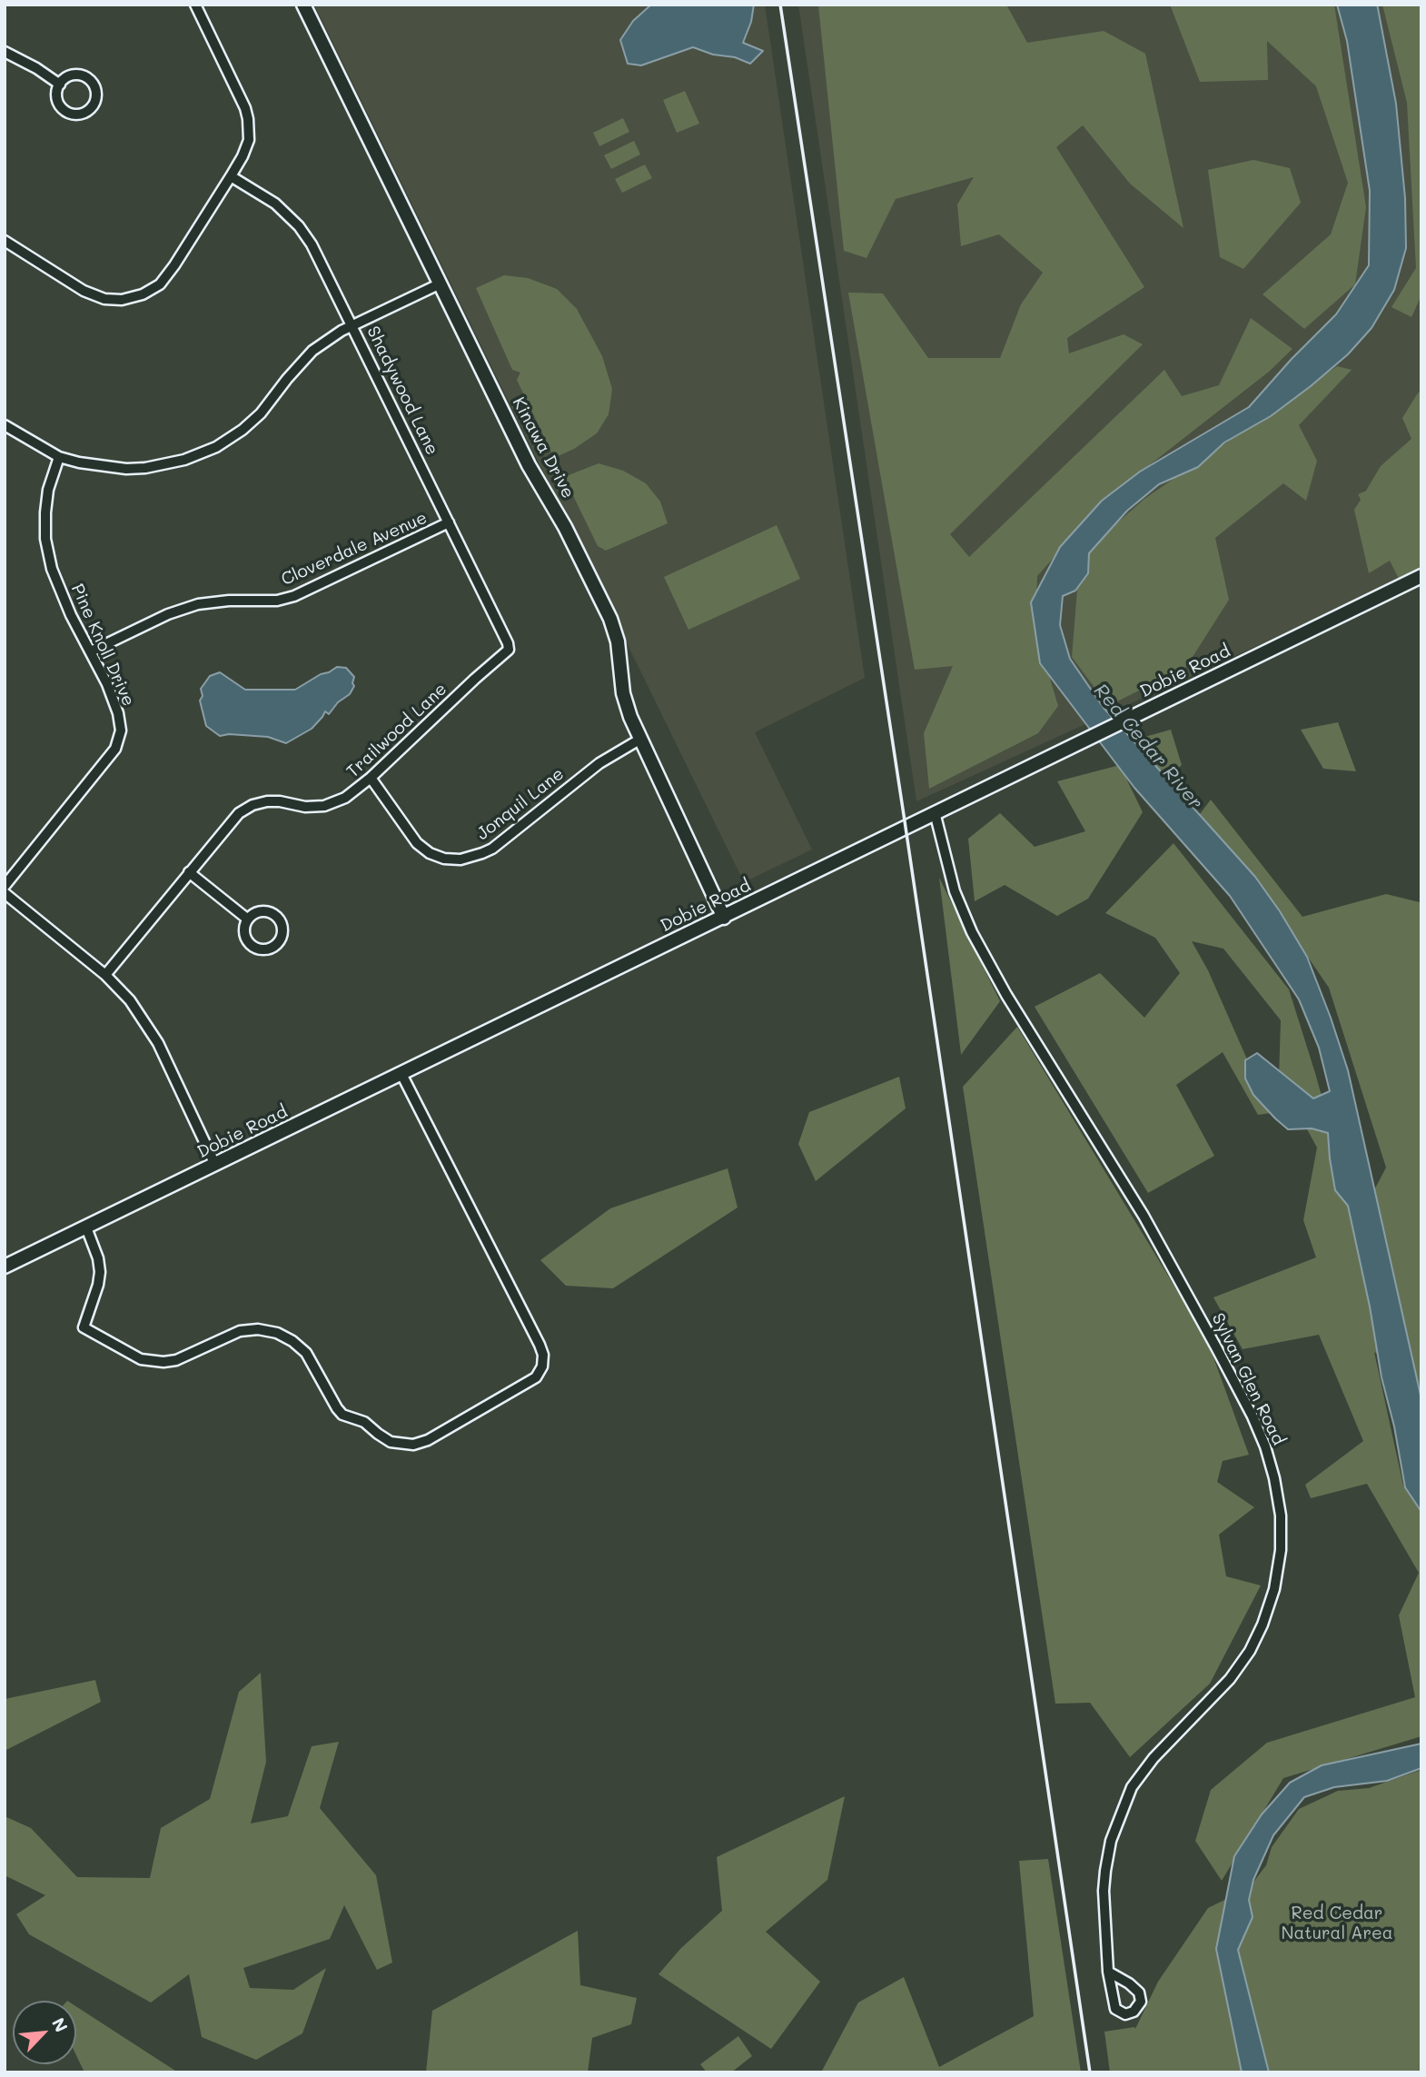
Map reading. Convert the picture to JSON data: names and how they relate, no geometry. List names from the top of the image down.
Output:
{
  "streets": {
    "street": [
      "Shadywood Lane",
      "Kinawa Drive",
      "Cloverdale Avenue",
      "Pine Knoll Drive",
      "Dobie Road",
      "Trailwood Lane",
      "Jonquil Lane",
      "Sylvan Glen Road"
    ]
  },
  "crossings": [
    ["Shadywood Lane", "Cloverdale Avenue"],
    ["Shadywood Lane", "Trailwood Lane"],
    ["Kinawa Drive", "Dobie Road"],
    ["Kinawa Drive", "Jonquil Lane"],
    ["Cloverdale Avenue", "Pine Knoll Drive"],
    ["Dobie Road", "Sylvan Glen Road"],
    ["Trailwood Lane", "Jonquil Lane"]
  ],
  "water": ["Red Cedar River"],
  "parks": ["Red Cedar Natural Area"],
  "north": "top right"
}
